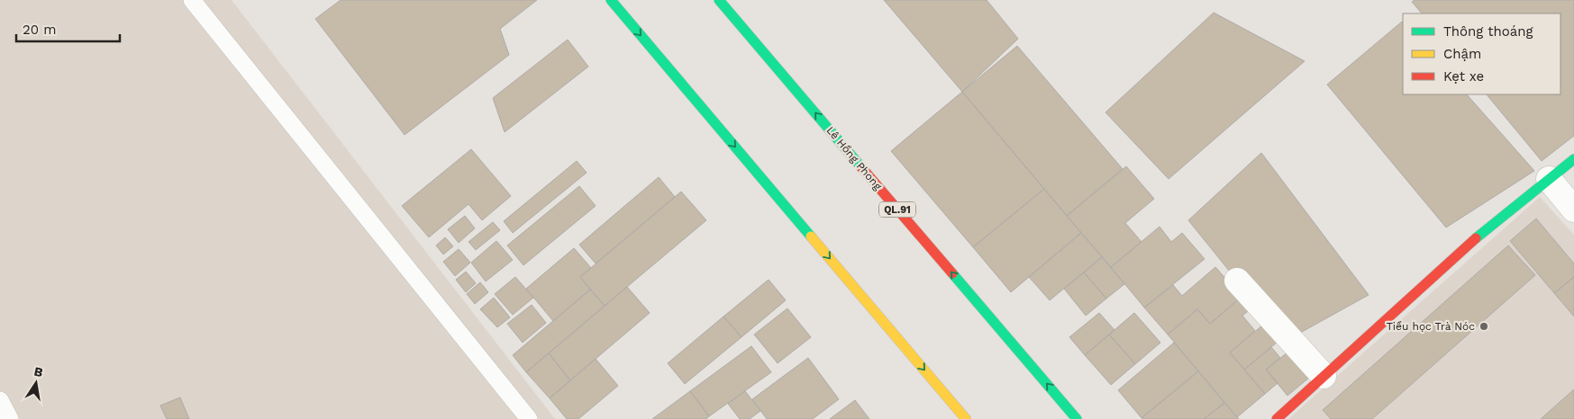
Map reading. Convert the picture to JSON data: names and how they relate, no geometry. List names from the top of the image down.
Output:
{
  "streets": {
    "main road": ["Lê Hồng Phong", "QL.91"]
  },
  "places": ["Tiểu học Trà Nóc"],
  "legend": ["Thông thoáng", "Chậm", "Kẹt xe"],
  "scale_bar": "20 m",
  "north": "top"
}
